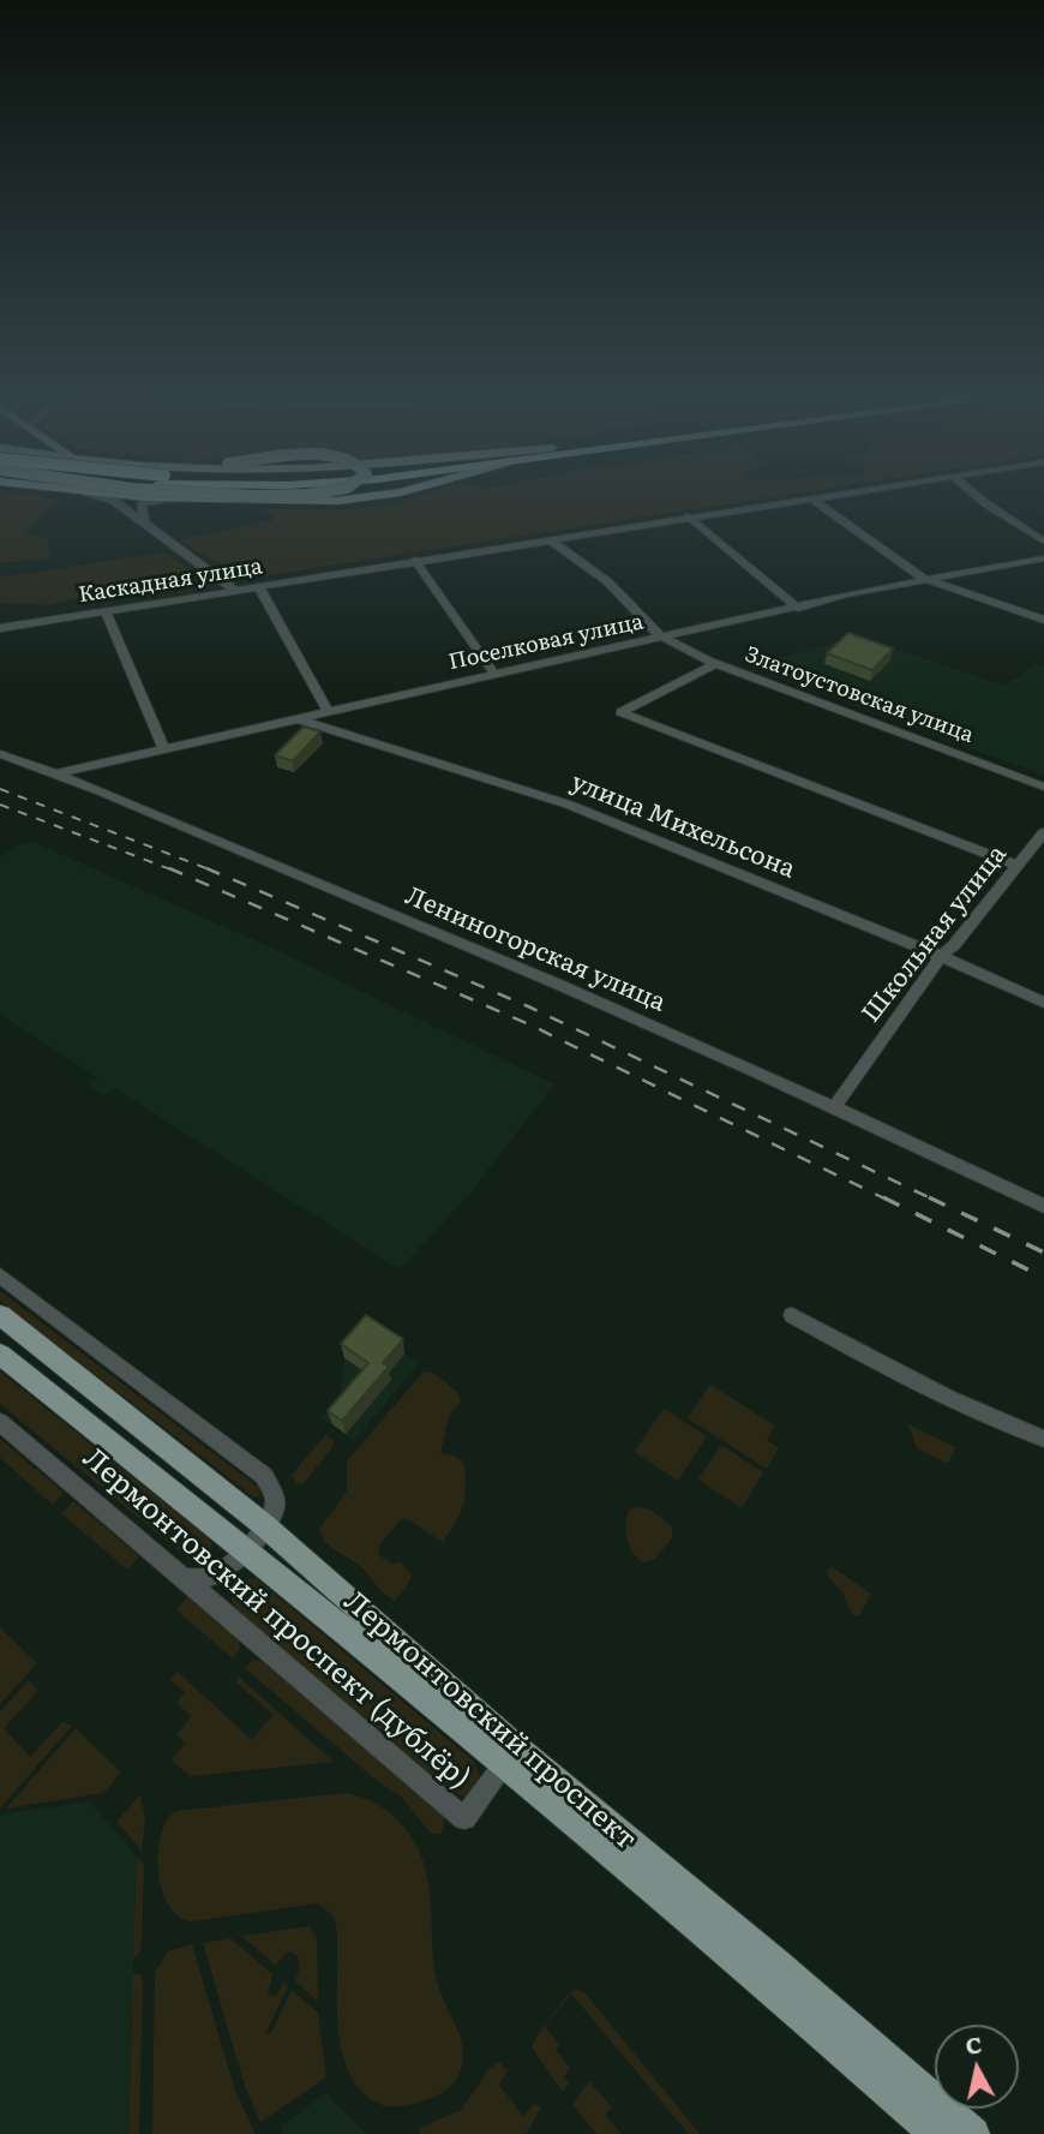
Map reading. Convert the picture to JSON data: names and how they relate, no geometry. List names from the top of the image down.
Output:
{
  "streets": {
    "main road": ["Лермонтовский проспект"],
    "street": [
      "Каскадная улица",
      "Поселковая улица",
      "Златоустовская улица",
      "улица Михельсона",
      "Школьная улица",
      "Лениногорская улица",
      "Лермонтовский проспект (дублёр)"
    ]
  },
  "crossings": [
    ["Каскадная улица", "Златоустовская улица"],
    ["Поселковая улица", "Златоустовская улица"],
    ["Поселковая улица", "улица Михельсона"],
    ["Поселковая улица", "Лениногорская улица"],
    ["улица Михельсона", "Школьная улица"],
    ["Школьная улица", "Лениногорская улица"],
    ["Лермонтовский проспект (дублёр)", "Лермонтовский проспект"]
  ],
  "north": "top"
}
